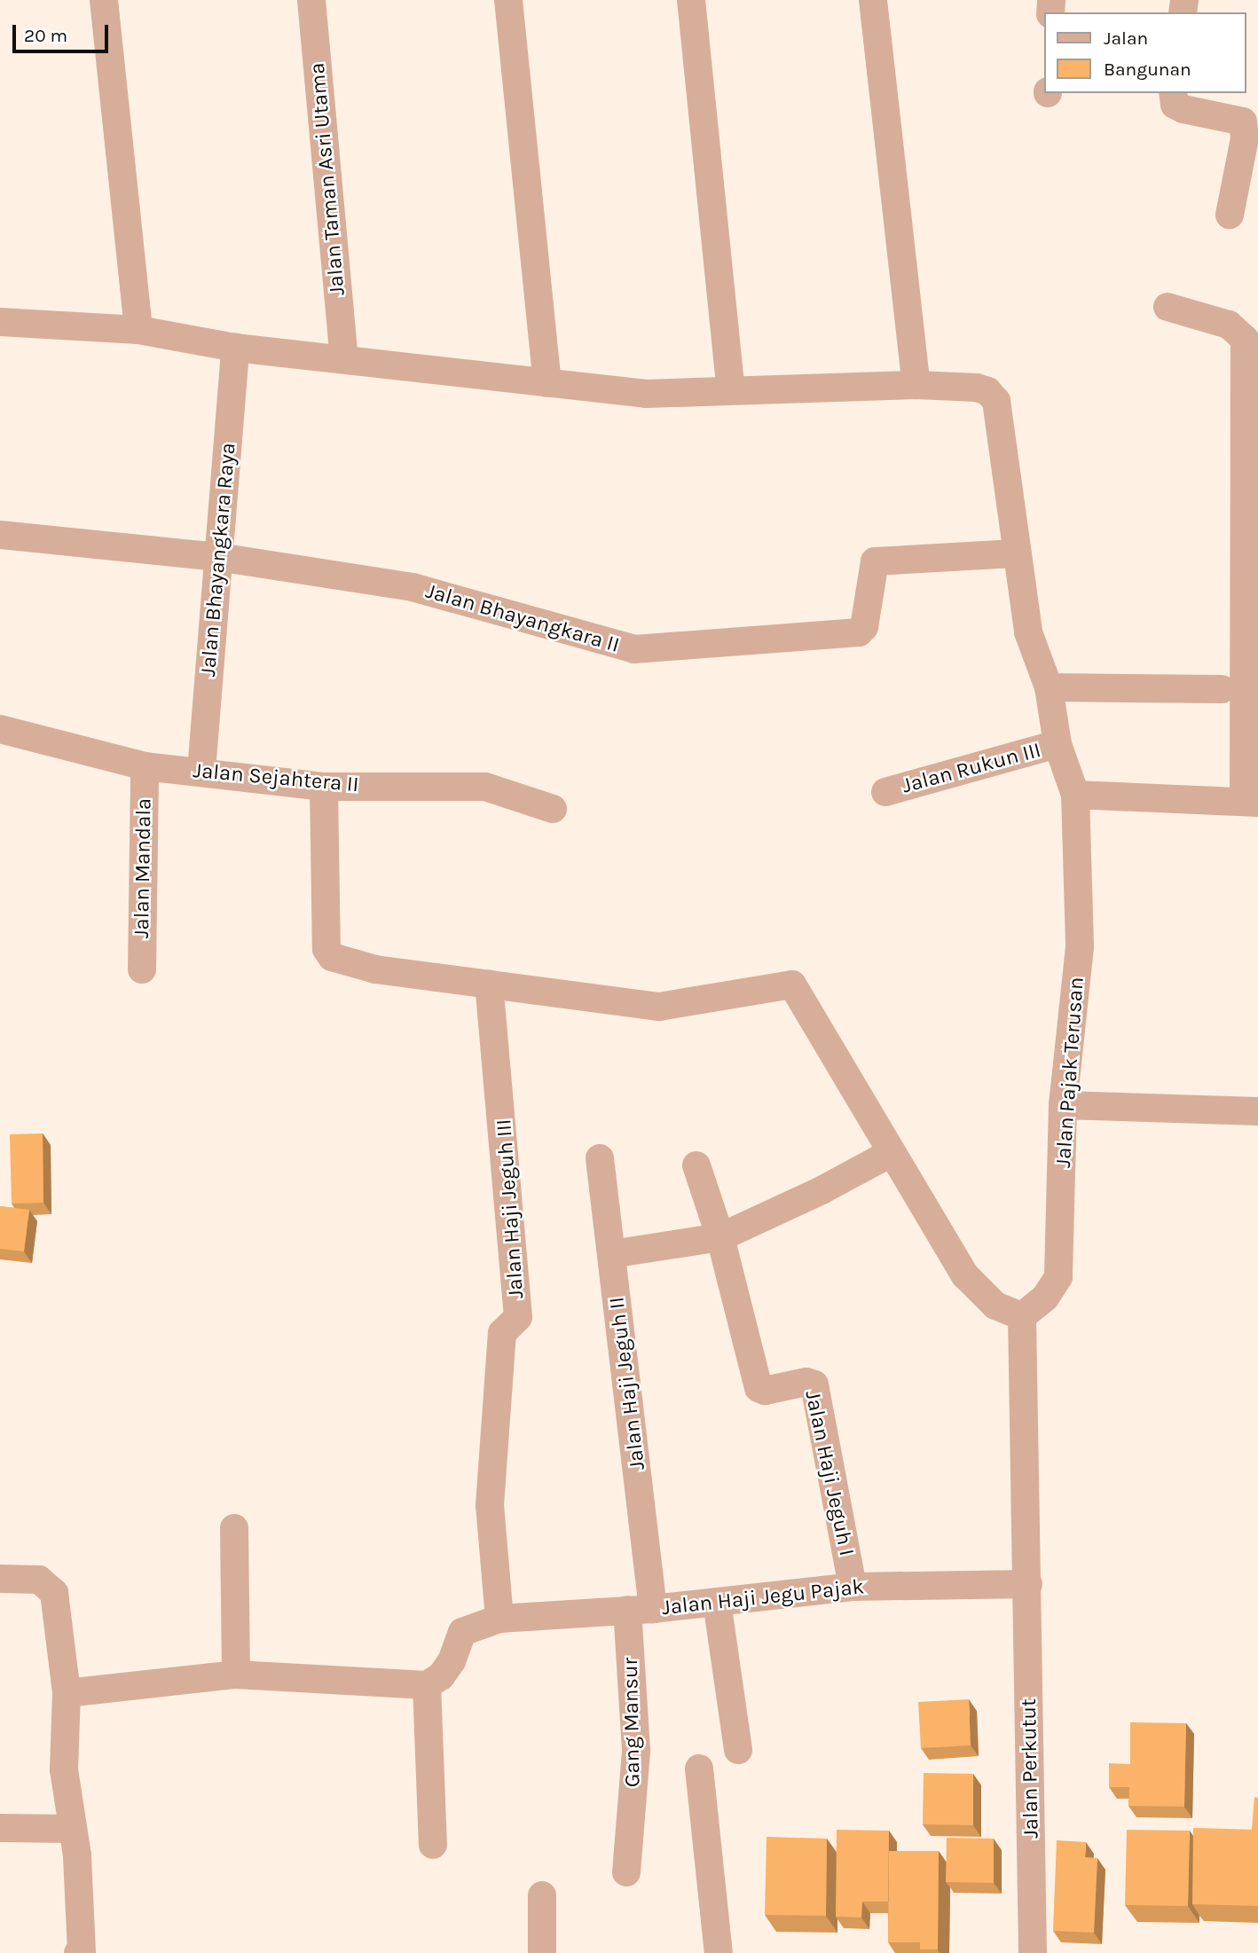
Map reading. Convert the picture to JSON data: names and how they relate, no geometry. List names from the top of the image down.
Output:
{
  "streets": {
    "street": [
      "Jalan Taman Asri Utama",
      "Jalan Bhayangkara Raya",
      "Jalan Bhayangkara II",
      "Jalan Rukun III",
      "Jalan Sejahtera II",
      "Jalan Mandala",
      "Jalan Pajak Terusan",
      "Jalan Haji Jeguh III",
      "Jalan Haji Jeguh II",
      "Jalan Haji Jeguh I",
      "Jalan Haji Jegu Pajak",
      "Gang Mansur",
      "Jalan Perkutut"
    ]
  },
  "crossings": [
    ["Jalan Taman Asri Utama", "Jalan Pajak Terusan"],
    ["Jalan Bhayangkara Raya", "Jalan Bhayangkara II"],
    ["Jalan Bhayangkara Raya", "Jalan Sejahtera II"],
    ["Jalan Bhayangkara Raya", "Jalan Pajak Terusan"],
    ["Jalan Bhayangkara II", "Jalan Pajak Terusan"],
    ["Jalan Rukun III", "Jalan Pajak Terusan"],
    ["Jalan Sejahtera II", "Jalan Mandala"],
    ["Jalan Haji Jeguh III", "Jalan Haji Jegu Pajak"],
    ["Jalan Haji Jeguh II", "Jalan Haji Jegu Pajak"],
    ["Jalan Haji Jeguh II", "Gang Mansur"],
    ["Jalan Haji Jeguh I", "Jalan Haji Jegu Pajak"],
    ["Jalan Haji Jegu Pajak", "Gang Mansur"],
    ["Jalan Haji Jegu Pajak", "Jalan Perkutut"]
  ],
  "legend": ["Jalan", "Bangunan"],
  "scale_bar": "20 m"
}
